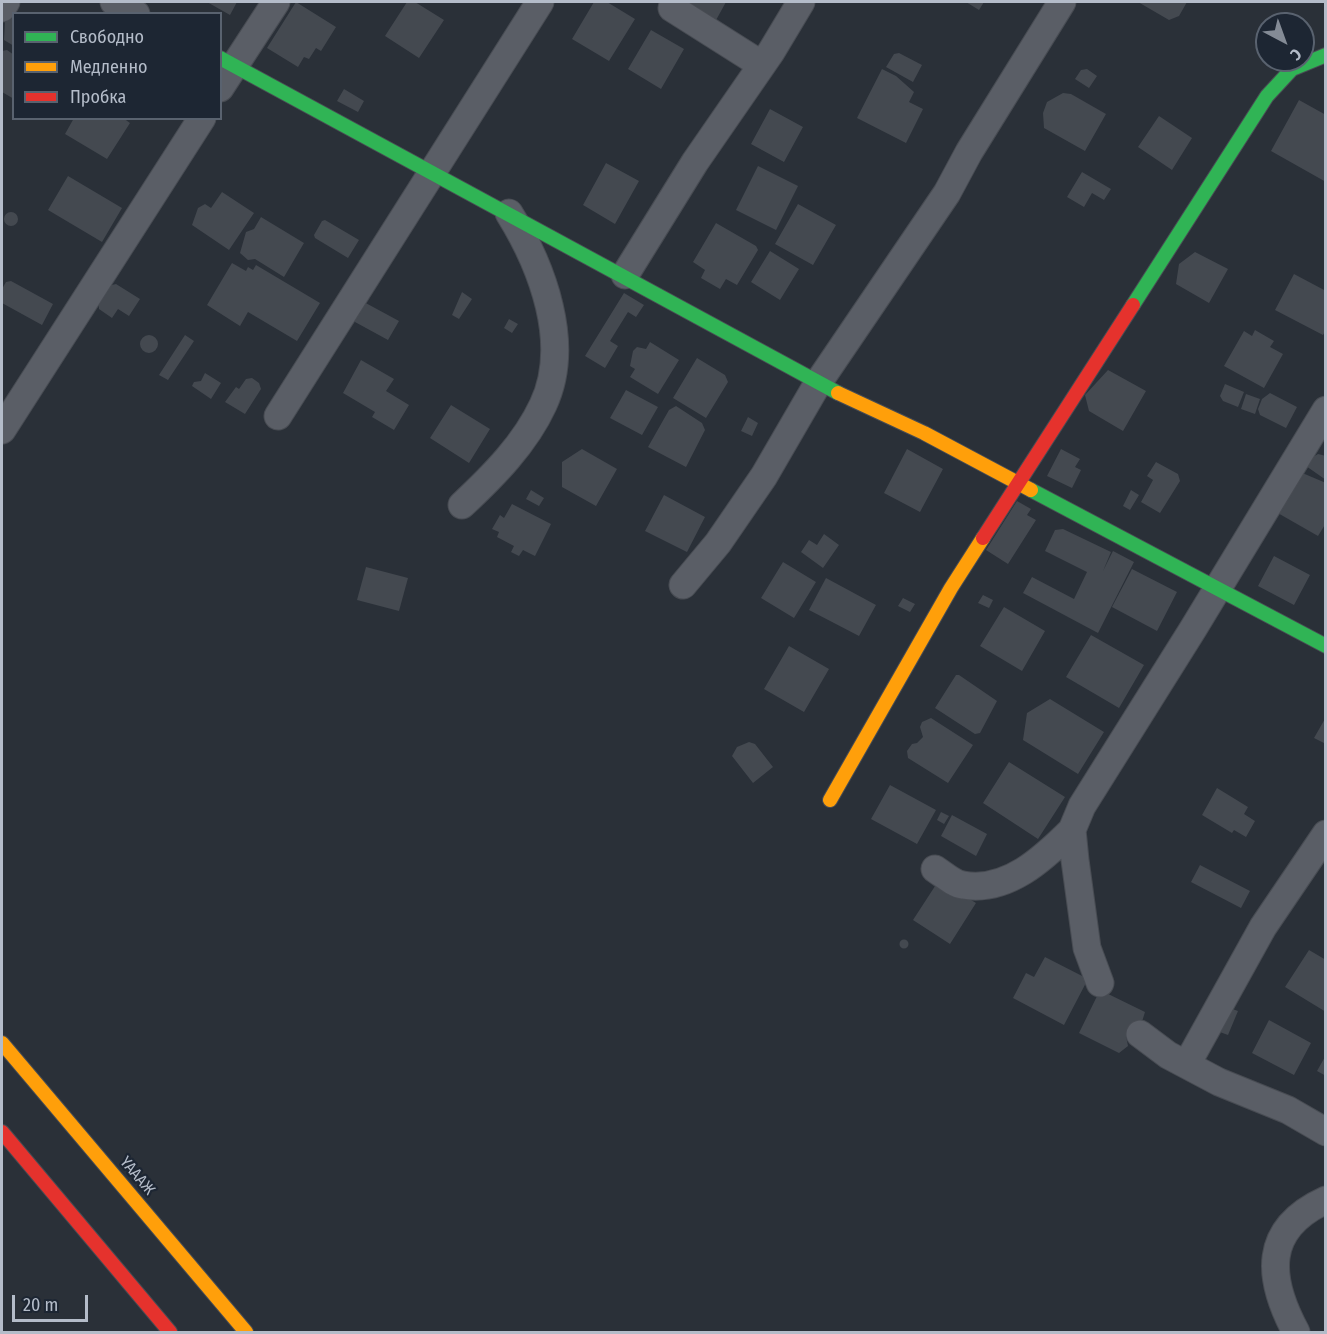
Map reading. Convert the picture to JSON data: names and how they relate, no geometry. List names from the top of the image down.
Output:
{
  "streets": {
    "main road": ["ҮАААЖ"]
  },
  "legend": ["Свободно", "Медленно", "Пробка"],
  "scale_bar": "20 m",
  "north": "bottom right"
}
